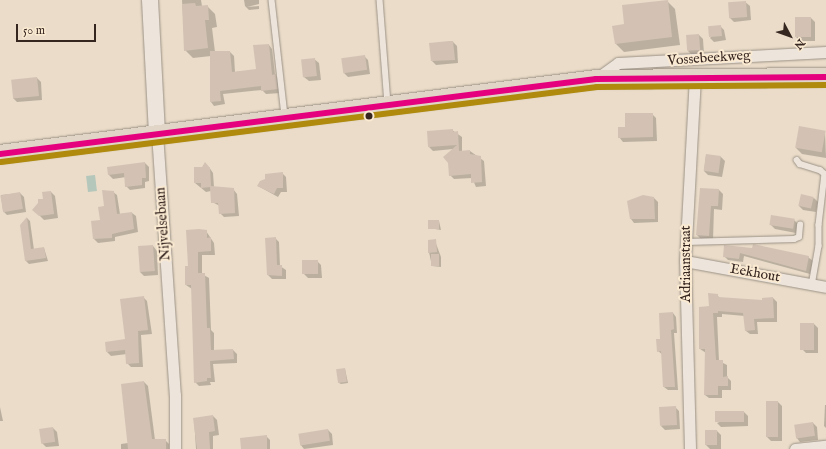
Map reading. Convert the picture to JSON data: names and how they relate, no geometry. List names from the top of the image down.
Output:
{
  "streets": {
    "main road": ["Nijvelsebaan"],
    "street": ["Vossebeekweg", "Adriaanstraat", "Eekhout"]
  },
  "crossings": [
    ["Adriaanstraat", "Eekhout"]
  ],
  "scale_bar": "50 m",
  "north": "bottom right"
}
